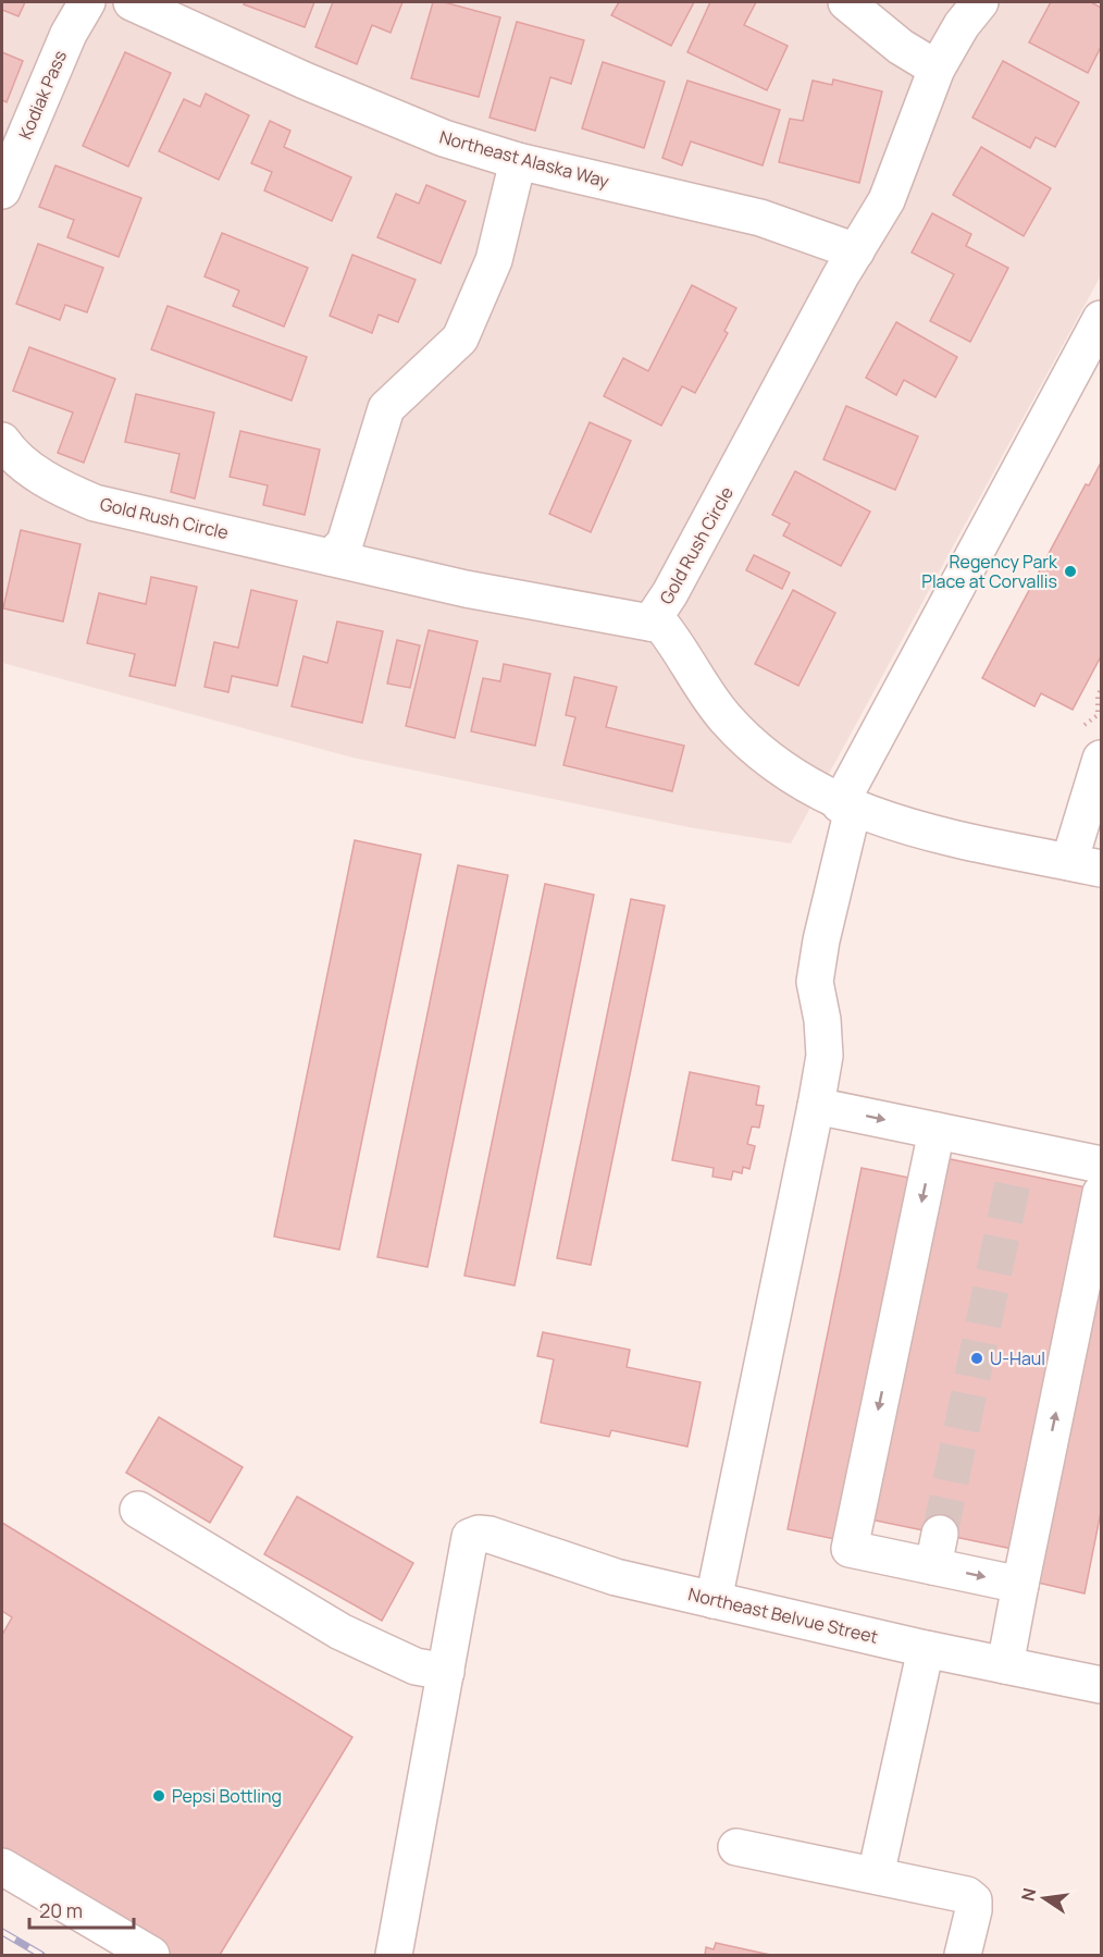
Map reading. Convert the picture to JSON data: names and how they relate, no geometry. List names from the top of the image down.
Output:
{
  "streets": {
    "street": [
      "Kodiak Pass",
      "Northeast Alaska Way",
      "Gold Rush Circle",
      "Northeast Belvue Street"
    ]
  },
  "crossings": [
    ["Northeast Alaska Way", "Gold Rush Circle"]
  ],
  "places": ["Regency Park Place at Corvallis", "U-Haul", "Pepsi Bottling"],
  "scale_bar": "20 m",
  "north": "left"
}
